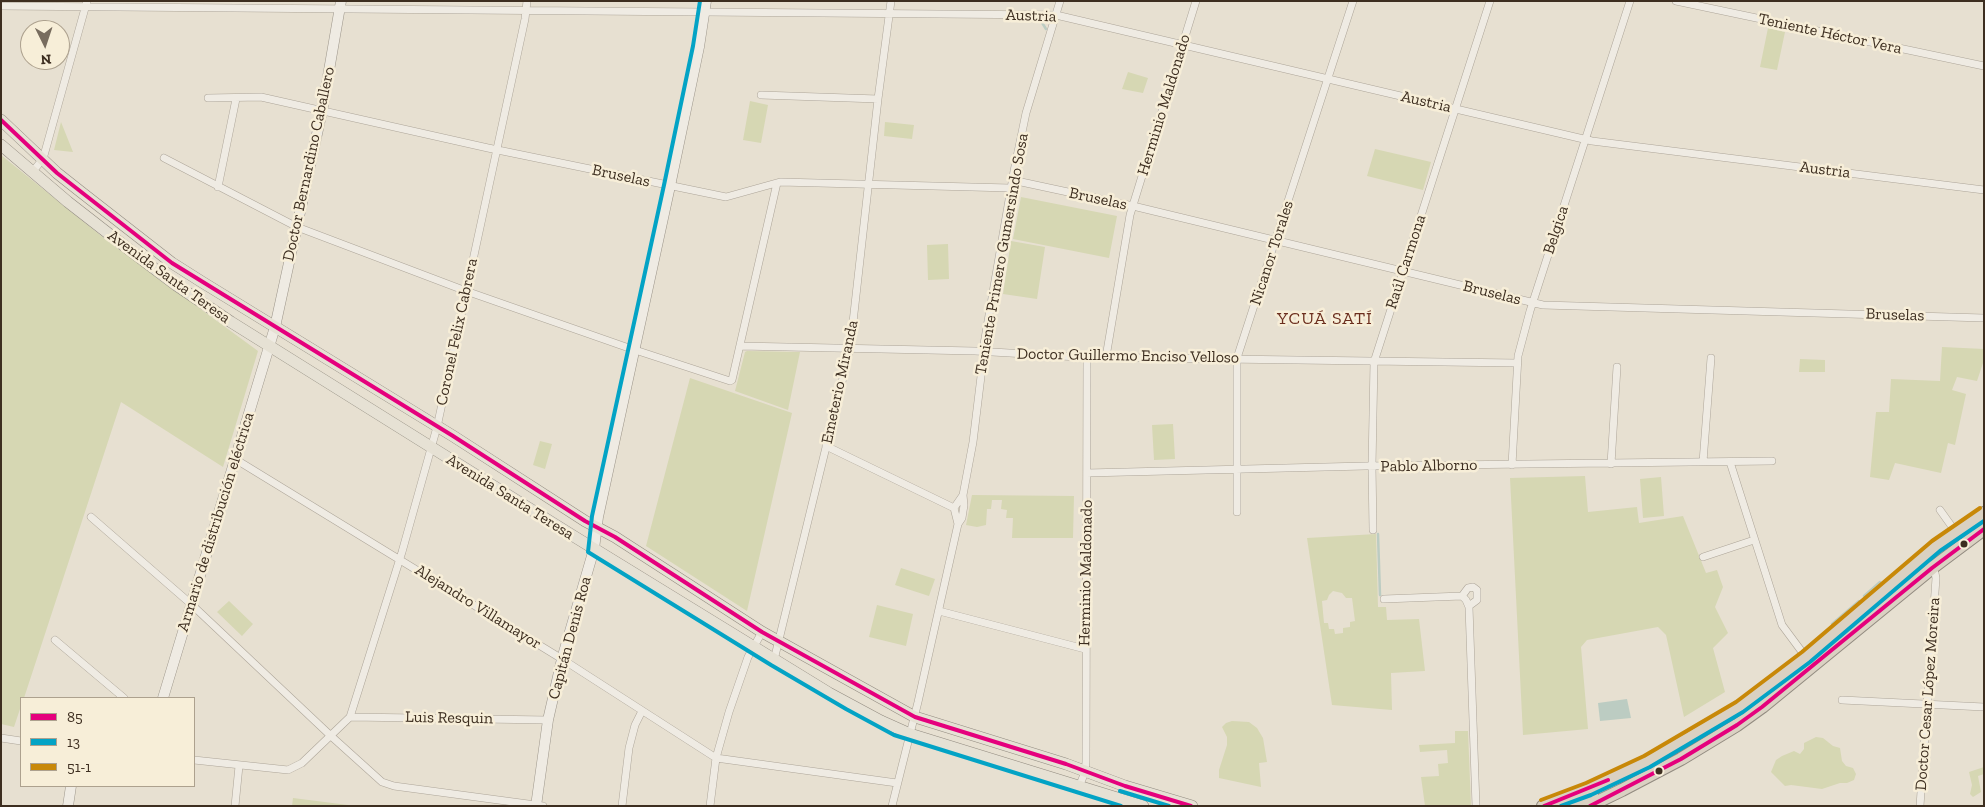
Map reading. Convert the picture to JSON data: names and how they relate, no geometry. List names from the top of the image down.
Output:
{
  "streets": {
    "main road": [
      "Doctor Bernardino Caballero",
      "Avenida Santa Teresa",
      "Armario de distribución eléctrica",
      "Capitán Denis Roa"
    ],
    "street": [
      "Austria",
      "Teniente Héctor Vera",
      "Herminio Maldonado",
      "Bruselas",
      "Belgica",
      "Nicanor Torales",
      "Teniente Primero Gumersindo Sosa",
      "Raúl Carmona",
      "Coronel Felix Cabrera",
      "Doctor Guillermo Enciso Velloso",
      "Emeterio Miranda",
      "Pablo Alborno",
      "Alejandro Villamayor",
      "Doctor Cesar López Moreira",
      "Luis Resquin"
    ]
  },
  "crossings": [
    ["Austria", "Herminio Maldonado"],
    ["Austria", "Doctor Bernardino Caballero"],
    ["Austria", "Belgica"],
    ["Austria", "Nicanor Torales"],
    ["Austria", "Teniente Primero Gumersindo Sosa"],
    ["Austria", "Raúl Carmona"],
    ["Austria", "Coronel Felix Cabrera"],
    ["Austria", "Emeterio Miranda"],
    ["Austria", "Capitán Denis Roa"],
    ["Herminio Maldonado", "Bruselas"],
    ["Herminio Maldonado", "Avenida Santa Teresa"],
    ["Herminio Maldonado", "Doctor Guillermo Enciso Velloso"],
    ["Herminio Maldonado", "Pablo Alborno"],
    ["Doctor Bernardino Caballero", "Bruselas"],
    ["Doctor Bernardino Caballero", "Avenida Santa Teresa"],
    ["Doctor Bernardino Caballero", "Armario de distribución eléctrica"],
    ["Bruselas", "Belgica"],
    ["Bruselas", "Nicanor Torales"],
    ["Bruselas", "Teniente Primero Gumersindo Sosa"],
    ["Bruselas", "Raúl Carmona"],
    ["Bruselas", "Coronel Felix Cabrera"],
    ["Bruselas", "Emeterio Miranda"],
    ["Bruselas", "Capitán Denis Roa"],
    ["Belgica", "Doctor Guillermo Enciso Velloso"],
    ["Belgica", "Pablo Alborno"],
    ["Nicanor Torales", "Doctor Guillermo Enciso Velloso"],
    ["Nicanor Torales", "Pablo Alborno"],
    ["Teniente Primero Gumersindo Sosa", "Doctor Guillermo Enciso Velloso"],
    ["Raúl Carmona", "Doctor Guillermo Enciso Velloso"],
    ["Raúl Carmona", "Pablo Alborno"],
    ["Avenida Santa Teresa", "Coronel Felix Cabrera"],
    ["Avenida Santa Teresa", "Emeterio Miranda"],
    ["Avenida Santa Teresa", "Armario de distribución eléctrica"],
    ["Avenida Santa Teresa", "Capitán Denis Roa"],
    ["Coronel Felix Cabrera", "Alejandro Villamayor"],
    ["Coronel Felix Cabrera", "Luis Resquin"],
    ["Doctor Guillermo Enciso Velloso", "Emeterio Miranda"],
    ["Armario de distribución eléctrica", "Alejandro Villamayor"],
    ["Alejandro Villamayor", "Capitán Denis Roa"],
    ["Capitán Denis Roa", "Luis Resquin"]
  ],
  "districts": ["YCUÁ SATÍ"],
  "lines": ["transit line 13", "transit line 85", "transit line 51-1"],
  "legend": ["85", "13", "51-1"],
  "north": "bottom"
}
